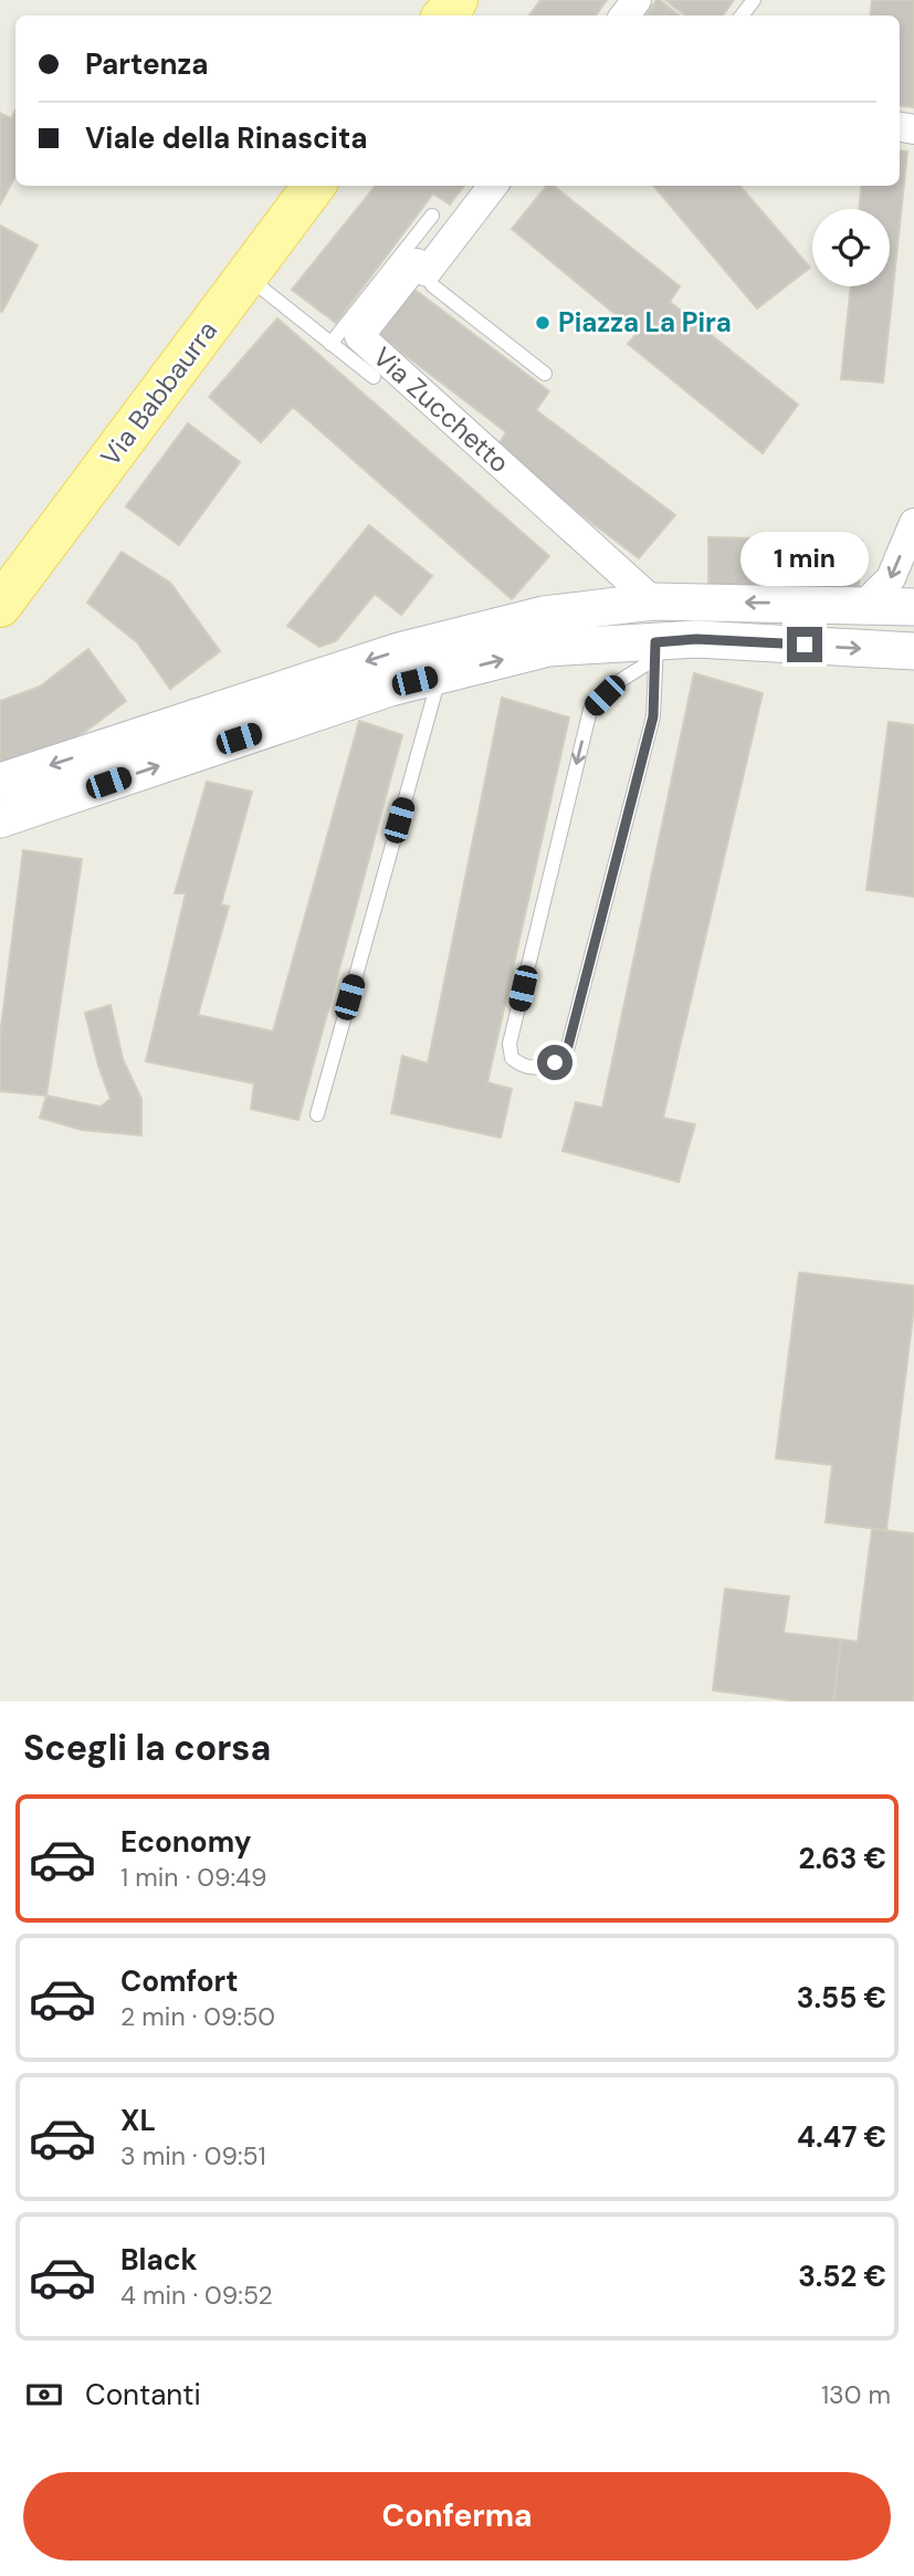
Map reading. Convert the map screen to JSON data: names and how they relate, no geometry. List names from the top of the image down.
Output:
{
  "streets": {
    "main road": ["Via Babbaurra"],
    "street": ["Via Zucchetto"]
  },
  "places": ["Piazza La Pira"],
  "page": {
    "banner": ["Partenza", "Viale della Rinascita"],
    "bubble": "1 min",
    "heading": "Scegli la corsa",
    "list": [
      {
        "name": "Economy",
        "note": "1 min · 09:49",
        "value": "2.63 €"
      },
      {
        "name": "Comfort",
        "note": "2 min · 09:50",
        "value": "3.55 €"
      },
      {
        "name": "XL",
        "note": "3 min · 09:51",
        "value": "4.47 €"
      },
      {
        "name": "Black",
        "note": "4 min · 09:52",
        "value": "3.52 €"
      }
    ],
    "pay": ["Contanti", "130 m"],
    "buttons": "Conferma"
  }
}
